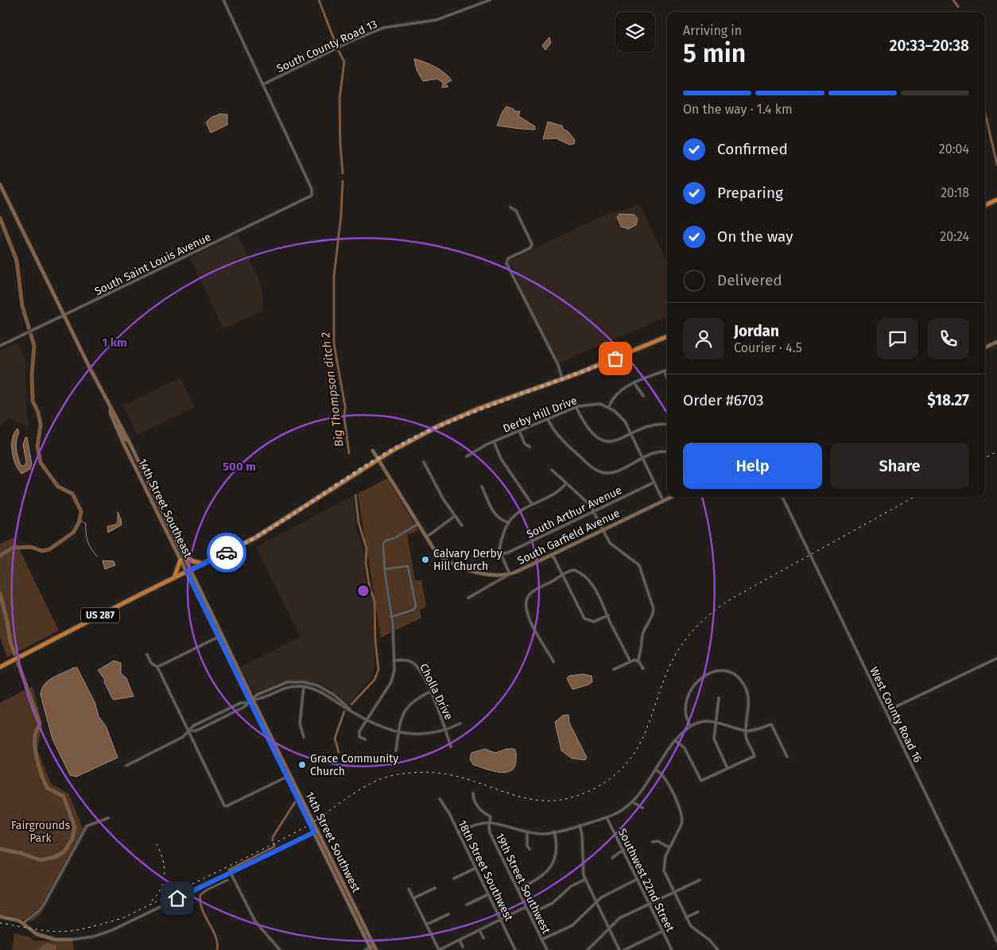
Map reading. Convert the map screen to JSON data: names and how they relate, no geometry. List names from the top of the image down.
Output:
{
  "streets": {
    "highway": ["US 287"],
    "main road": ["14th Street Southeast", "South Garfield Avenue", "14th Street Southwest"],
    "street": [
      "South County Road 13",
      "South Saint Louis Avenue",
      "Derby Hill Drive",
      "South Arthur Avenue",
      "Cholla Drive",
      "West County Road 16",
      "18th Street Southwest",
      "Southwest 22nd Street",
      "19th Street Southwest"
    ]
  },
  "crossings": [
    ["South County Road 13", "South Saint Louis Avenue"],
    ["South Saint Louis Avenue", "14th Street Southeast"],
    ["14th Street Southeast", "US 287"],
    ["14th Street Southeast", "14th Street Southwest"]
  ],
  "water": ["Big Thompson ditch 2"],
  "parks": ["Fairgrounds Park"],
  "places": ["Calvary Derby Hill Church", "Grace Community Church"],
  "page": {
    "heading": ["5 min", "Arriving in", "20:33–20:38"],
    "panel": [
      "Jordan",
      "Courier · 4.5",
      "Order #6703",
      "$18.27"
    ],
    "bar": "On the way · 1.4 km",
    "list": [
      ["Confirmed", "20:04"],
      ["Preparing", "20:18"],
      ["On the way", "20:24"],
      "Delivered"
    ],
    "buttons": ["Help", "Share"]
  },
  "rings": ["1 km", "500 m"]
}
